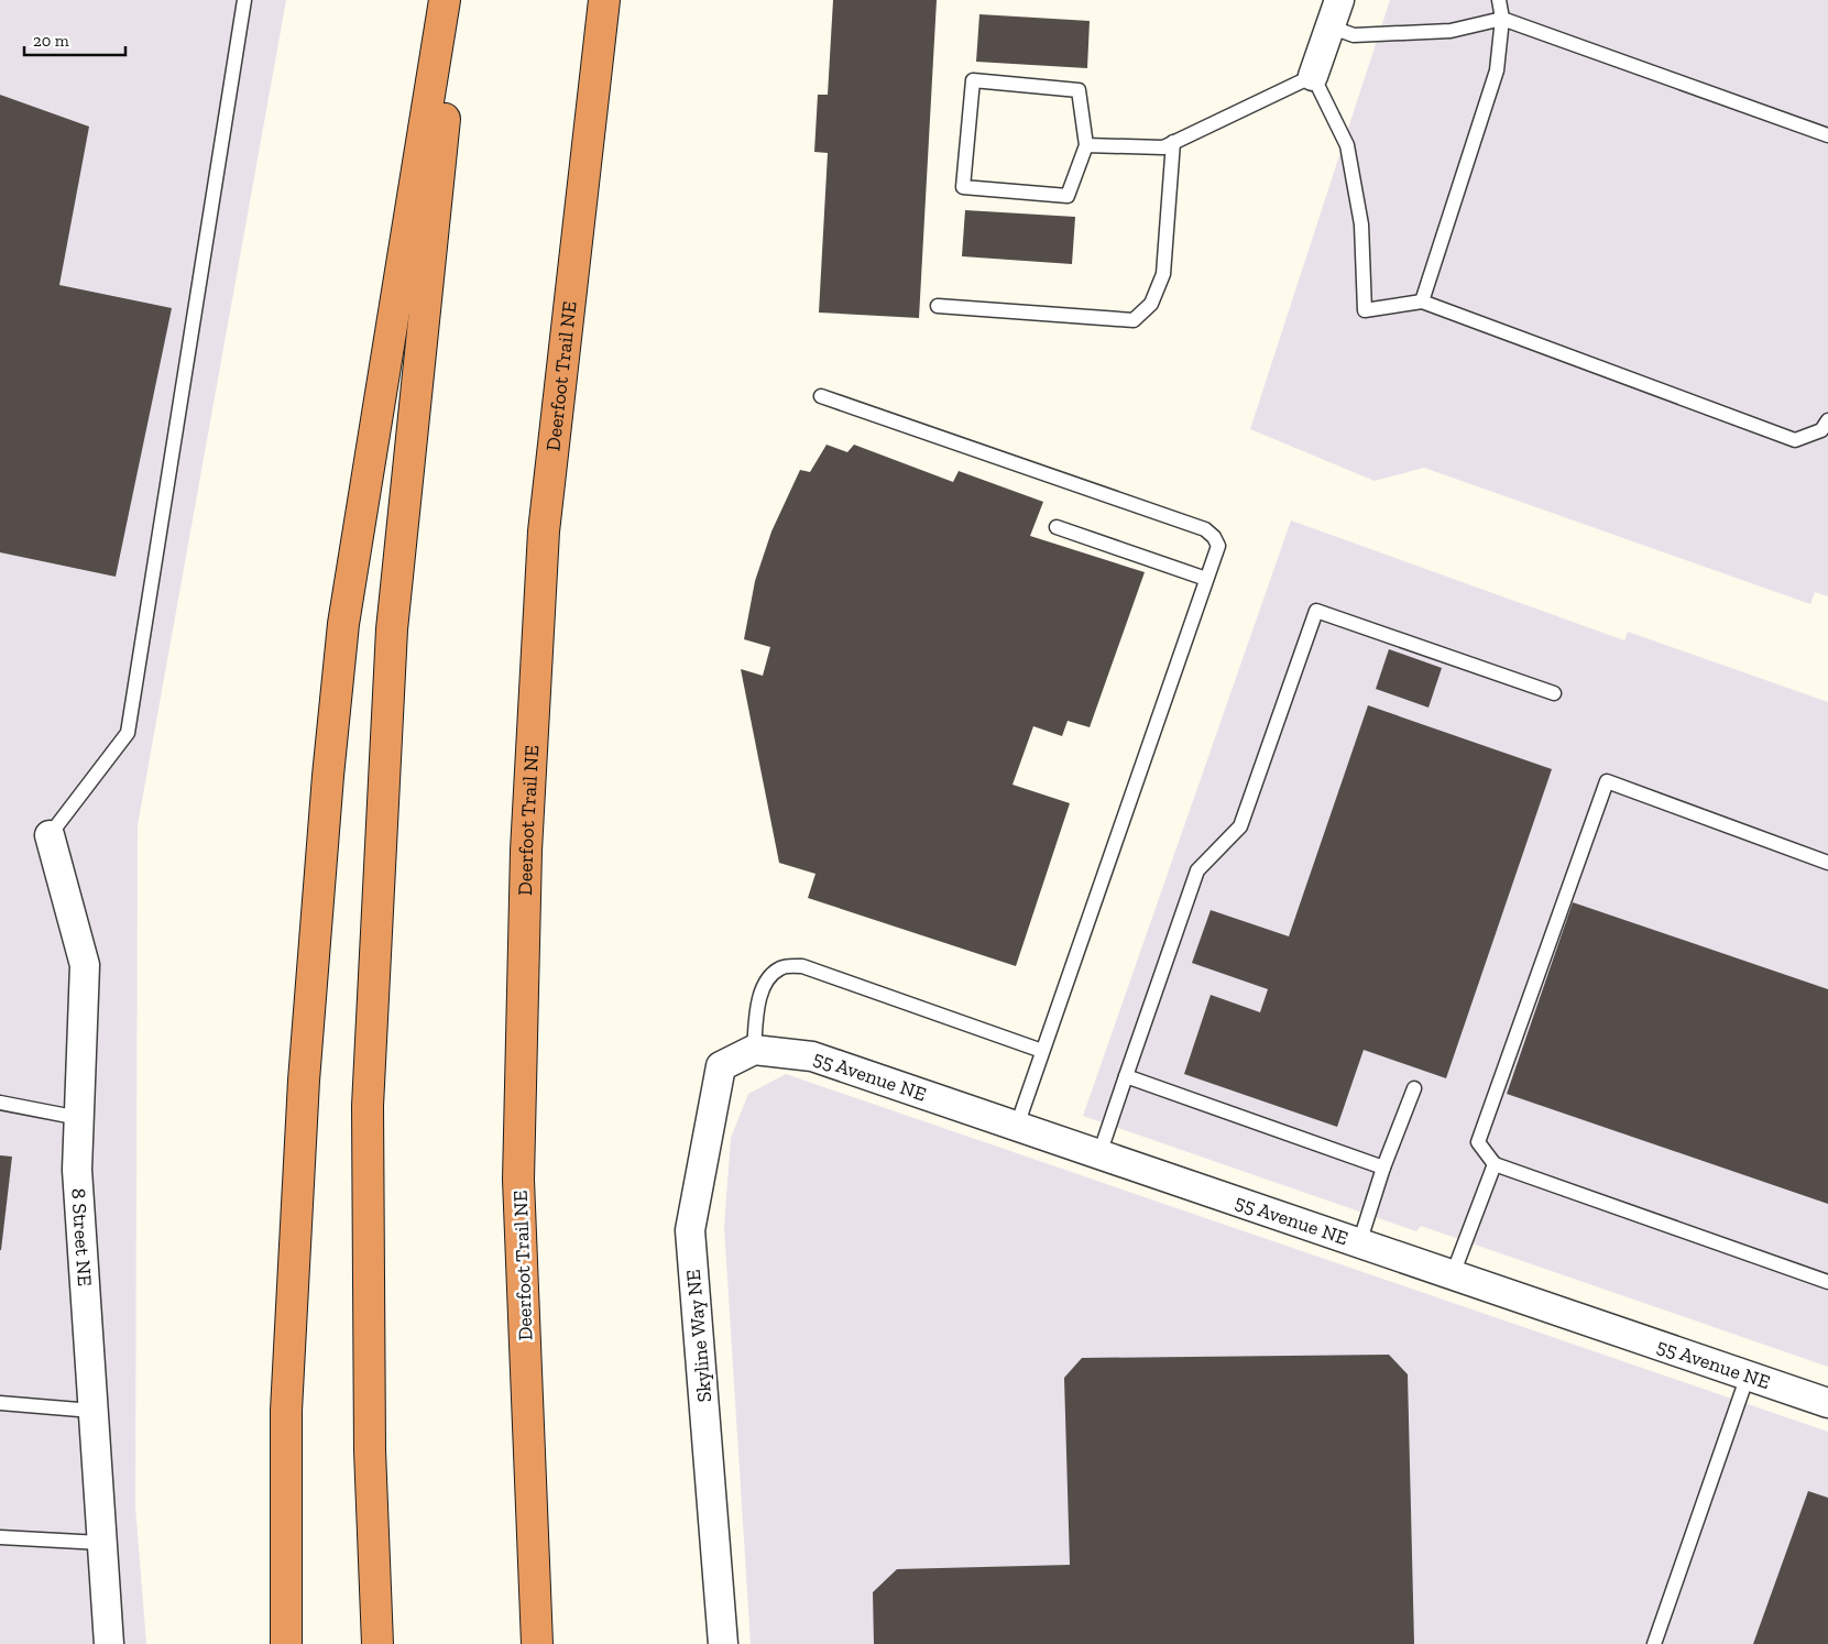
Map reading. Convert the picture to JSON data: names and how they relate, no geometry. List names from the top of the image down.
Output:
{
  "streets": {
    "highway": ["Deerfoot Trail NE"],
    "street": ["55 Avenue NE", "8 Street NE", "Skyline Way NE"]
  },
  "crossings": [
    ["55 Avenue NE", "Skyline Way NE"]
  ],
  "scale_bar": "20 m"
}
